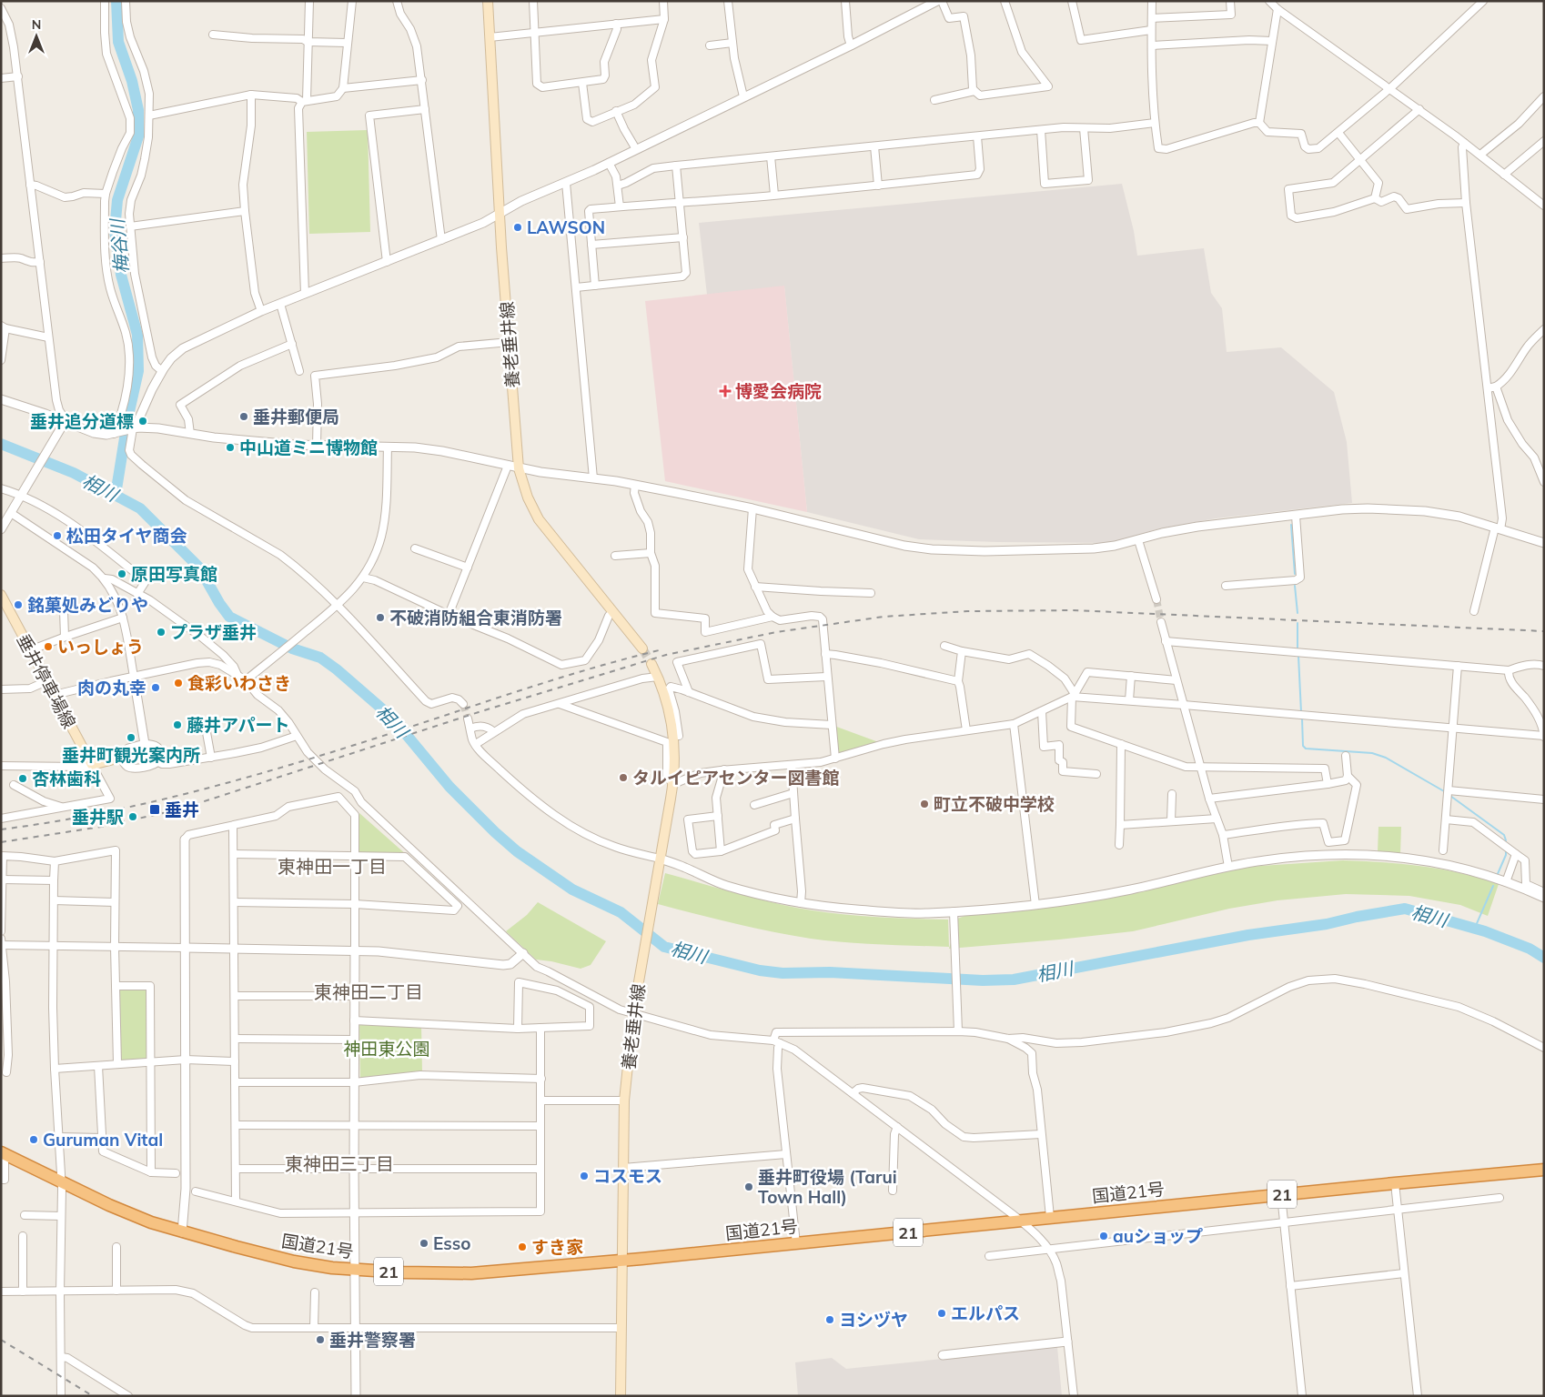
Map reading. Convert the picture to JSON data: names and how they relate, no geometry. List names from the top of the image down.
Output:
{
  "streets": {
    "highway": ["国道21号", "21"],
    "main road": ["養老垂井線", "垂井停車場線"]
  },
  "crossings": [
    ["養老垂井線", "国道21号"]
  ],
  "districts": ["東神田一丁目", "東神田二丁目", "東神田三丁目"],
  "water": ["梅谷川", "相川"],
  "parks": ["神田東公園"],
  "places": {
    "other": [
      "LAWSON",
      "垂井郵便局",
      "垂井追分道標",
      "中山道ミニ博物館",
      "松田タイヤ商会",
      "原田写真館",
      "銘菓処みどりや",
      "不破消防組合東消防署",
      "プラザ垂井",
      "いっしょう",
      "食彩いわさき",
      "肉の丸幸",
      "藤井アパート",
      "垂井町観光案内所",
      "タルイピアセンター図書館",
      "杏林歯科",
      "町立不破中学校",
      "垂井駅",
      "Guruman Vital",
      "コスモス",
      "垂井町役場 (Tarui Town Hall)",
      "auショップ",
      "Esso",
      "すき家",
      "エルパス",
      "ヨシヅヤ",
      "垂井警察署"
    ],
    "health": ["博愛会病院"],
    "transit": ["垂井"]
  },
  "north": "top"
}
